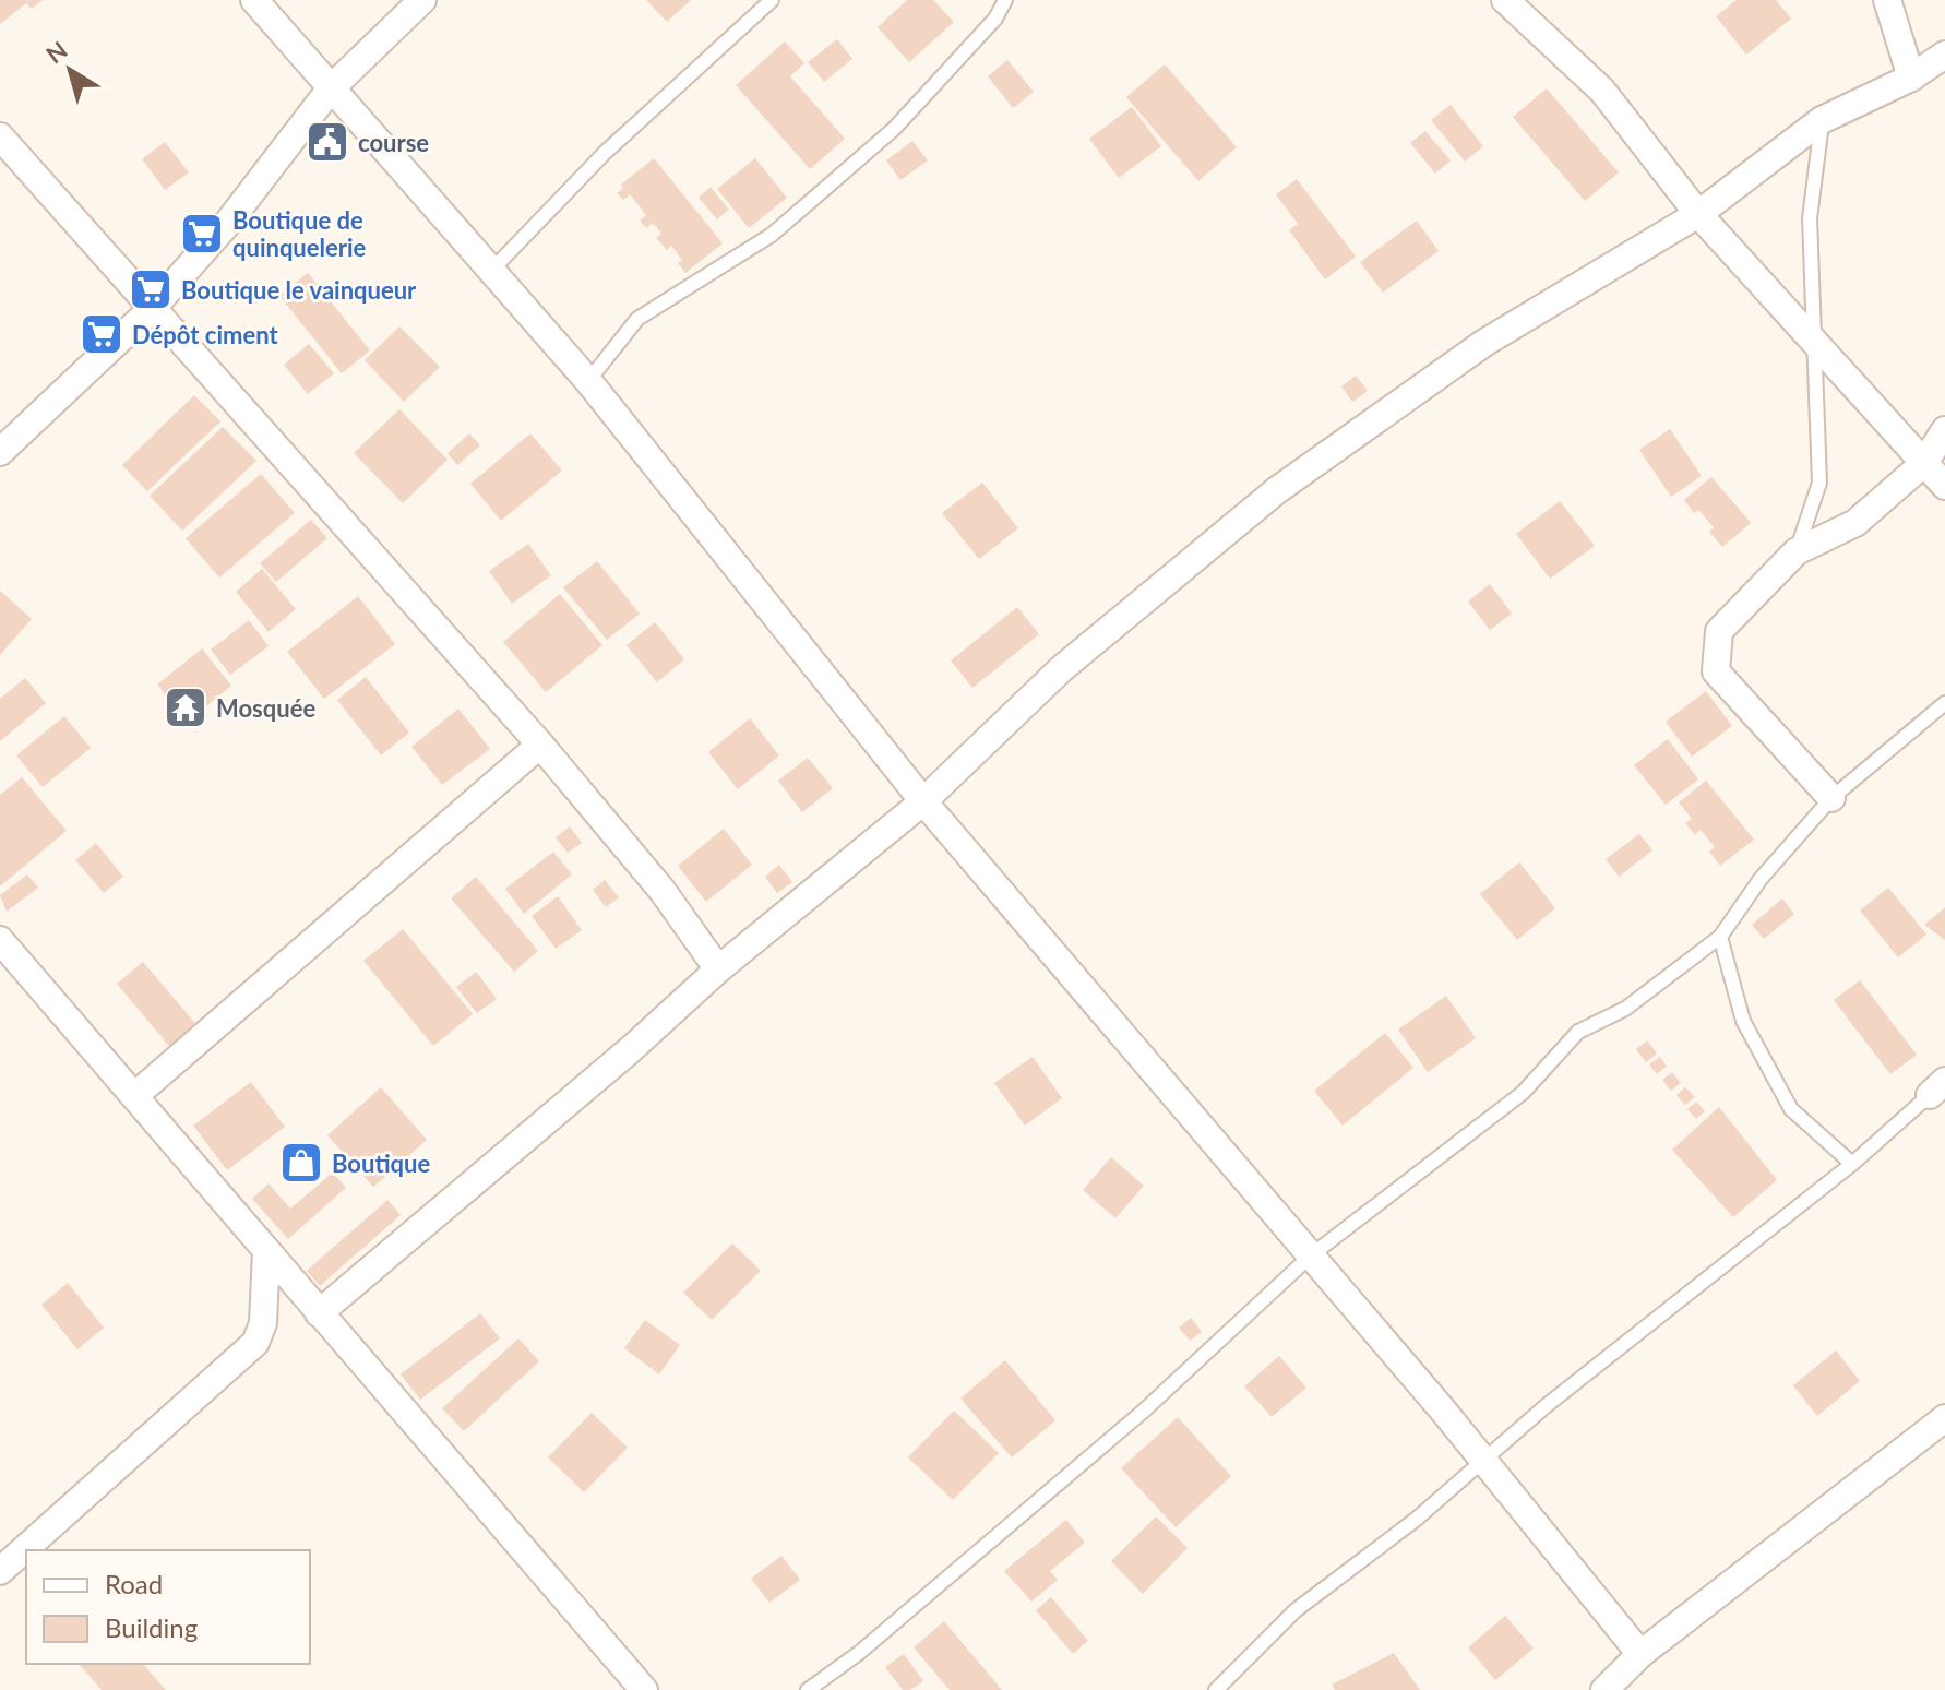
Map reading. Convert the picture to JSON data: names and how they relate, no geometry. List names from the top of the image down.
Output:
{
  "places": {
    "public building": ["course"],
    "supermarket": ["Boutique de quinquelerie", "Boutique le vainqueur", "Dépôt ciment"],
    "temple": ["Mosquée"],
    "shop": ["Boutique"]
  },
  "legend": ["Road", "Building"],
  "north": "top left"
}
